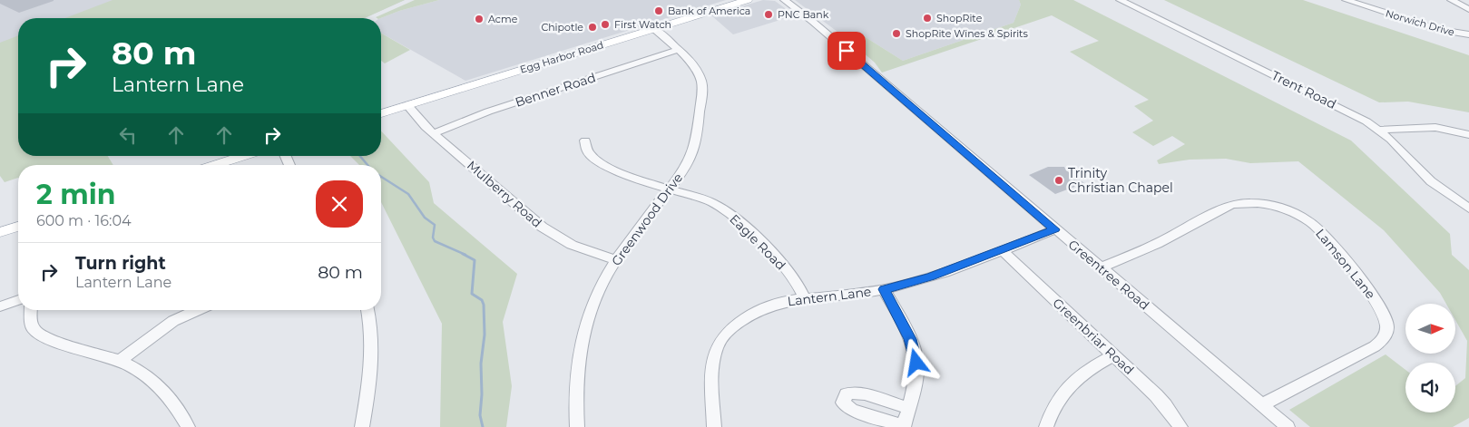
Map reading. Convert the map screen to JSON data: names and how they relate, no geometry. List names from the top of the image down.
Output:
{
  "streets": {
    "main road": ["Egg Harbor Road"],
    "street": [
      "Norwich Drive",
      "Benner Road",
      "Trent Road",
      "Mulberry Road",
      "Greenwood Drive",
      "Eagle Road",
      "Lamson Lane",
      "Greentree Road",
      "Lantern Lane",
      "Greenbriar Road"
    ]
  },
  "crossings": [
    ["Egg Harbor Road", "Mulberry Road"],
    ["Egg Harbor Road", "Greenwood Drive"],
    ["Benner Road", "Mulberry Road"],
    ["Benner Road", "Greenwood Drive"],
    ["Mulberry Road", "Greenwood Drive"],
    ["Greenwood Drive", "Eagle Road"],
    ["Eagle Road", "Lantern Lane"],
    ["Lamson Lane", "Greentree Road"],
    ["Greentree Road", "Lantern Lane"],
    ["Lantern Lane", "Greenbriar Road"]
  ],
  "places": [
    "Bank of America",
    "PNC Bank",
    "ShopRite",
    "Acme",
    "First Watch",
    "Chipotle",
    "ShopRite Wines & Spirits",
    "Trinity Christian Chapel"
  ],
  "north": "right",
  "page": {
    "turn": ["80 m", "Lantern Lane"],
    "heading": ["2 min", "600 m · 16:04"],
    "list": [
      {
        "name": "Turn right",
        "note": "Lantern Lane",
        "value": "80 m"
      }
    ]
  }
}
